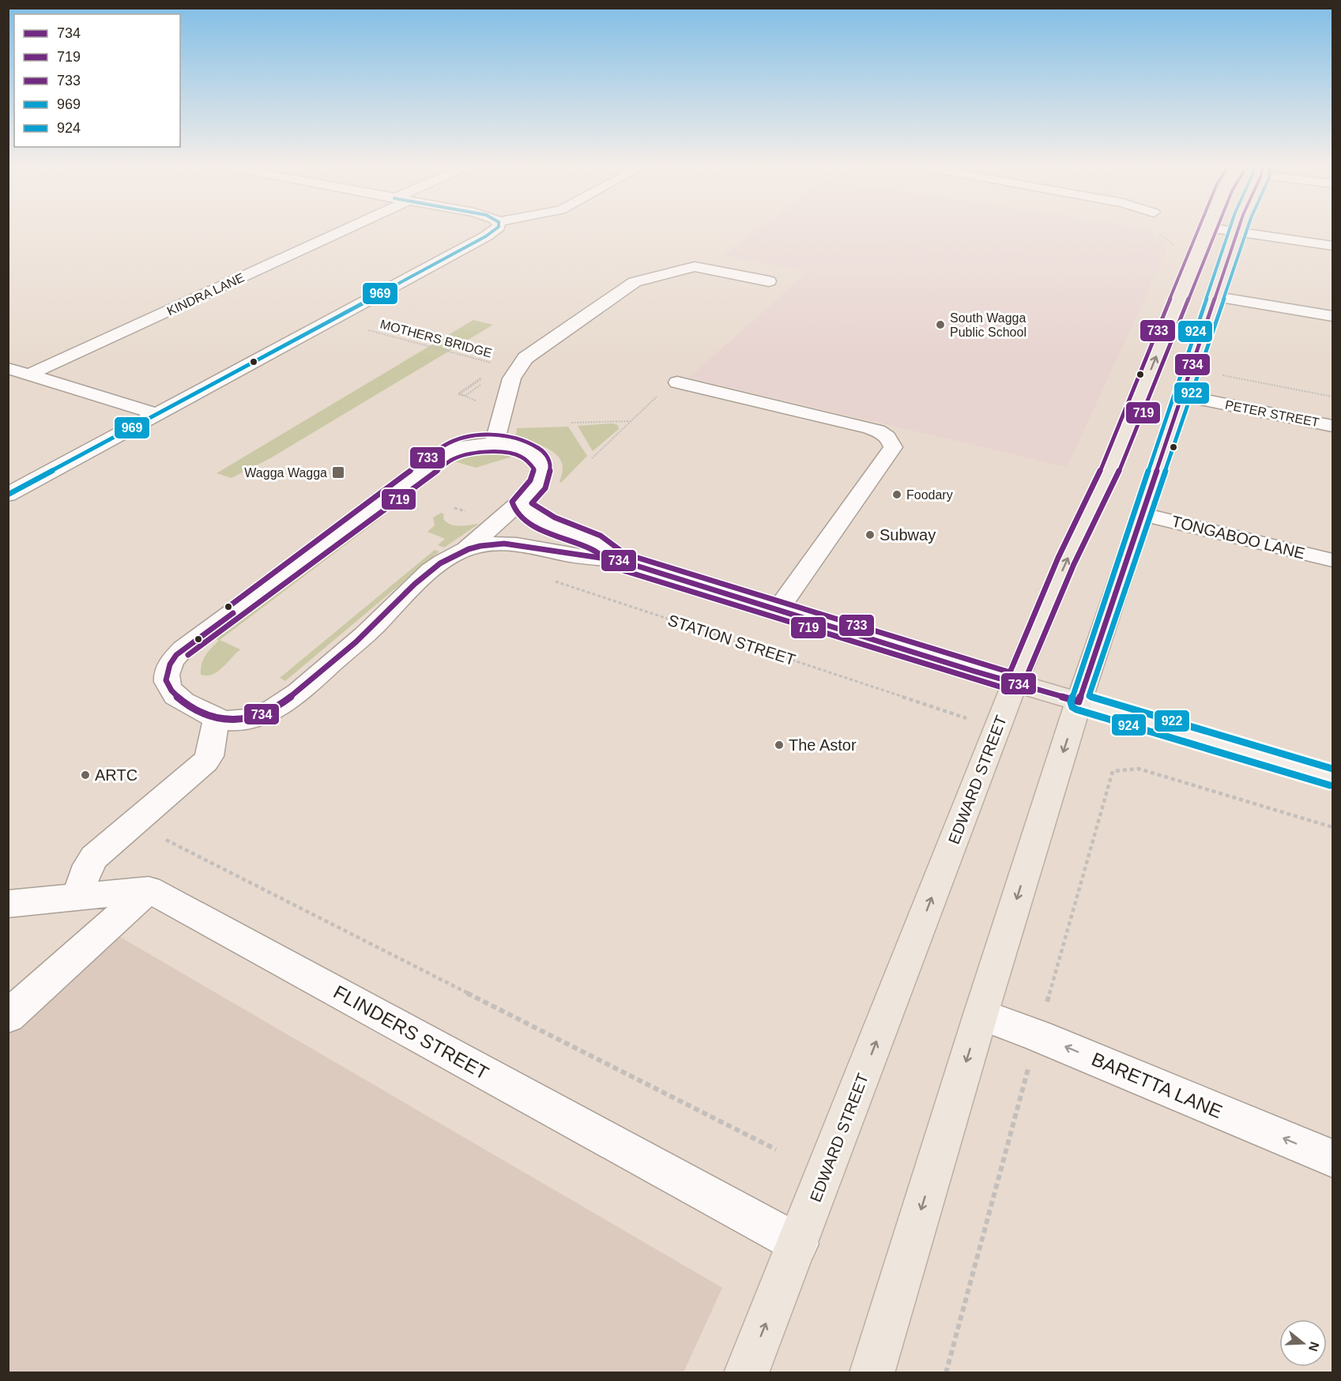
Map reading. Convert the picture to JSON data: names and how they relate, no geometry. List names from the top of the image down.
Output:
{
  "streets": {
    "highway": ["EDWARD STREET"],
    "street": [
      "KINDRA LANE",
      "PETER STREET",
      "TONGABOO LANE",
      "FLINDERS STREET",
      "BARETTA LANE"
    ],
    "path": ["MOTHERS BRIDGE", "STATION STREET"]
  },
  "crossings": [
    ["EDWARD STREET", "FLINDERS STREET"]
  ],
  "one_way": ["BARETTA LANE"],
  "places": {
    "other": [
      "South Wagga Public School",
      "Foodary",
      "Subway",
      "The Astor",
      "ARTC"
    ],
    "transit": ["Wagga Wagga"]
  },
  "lines": [
    "transit line 734",
    "transit line 719",
    "transit line 733",
    "transit line 969",
    "transit line 924",
    "transit line 922"
  ],
  "legend": [
    "734",
    "719",
    "733",
    "969",
    "924"
  ],
  "north": "right"
}
